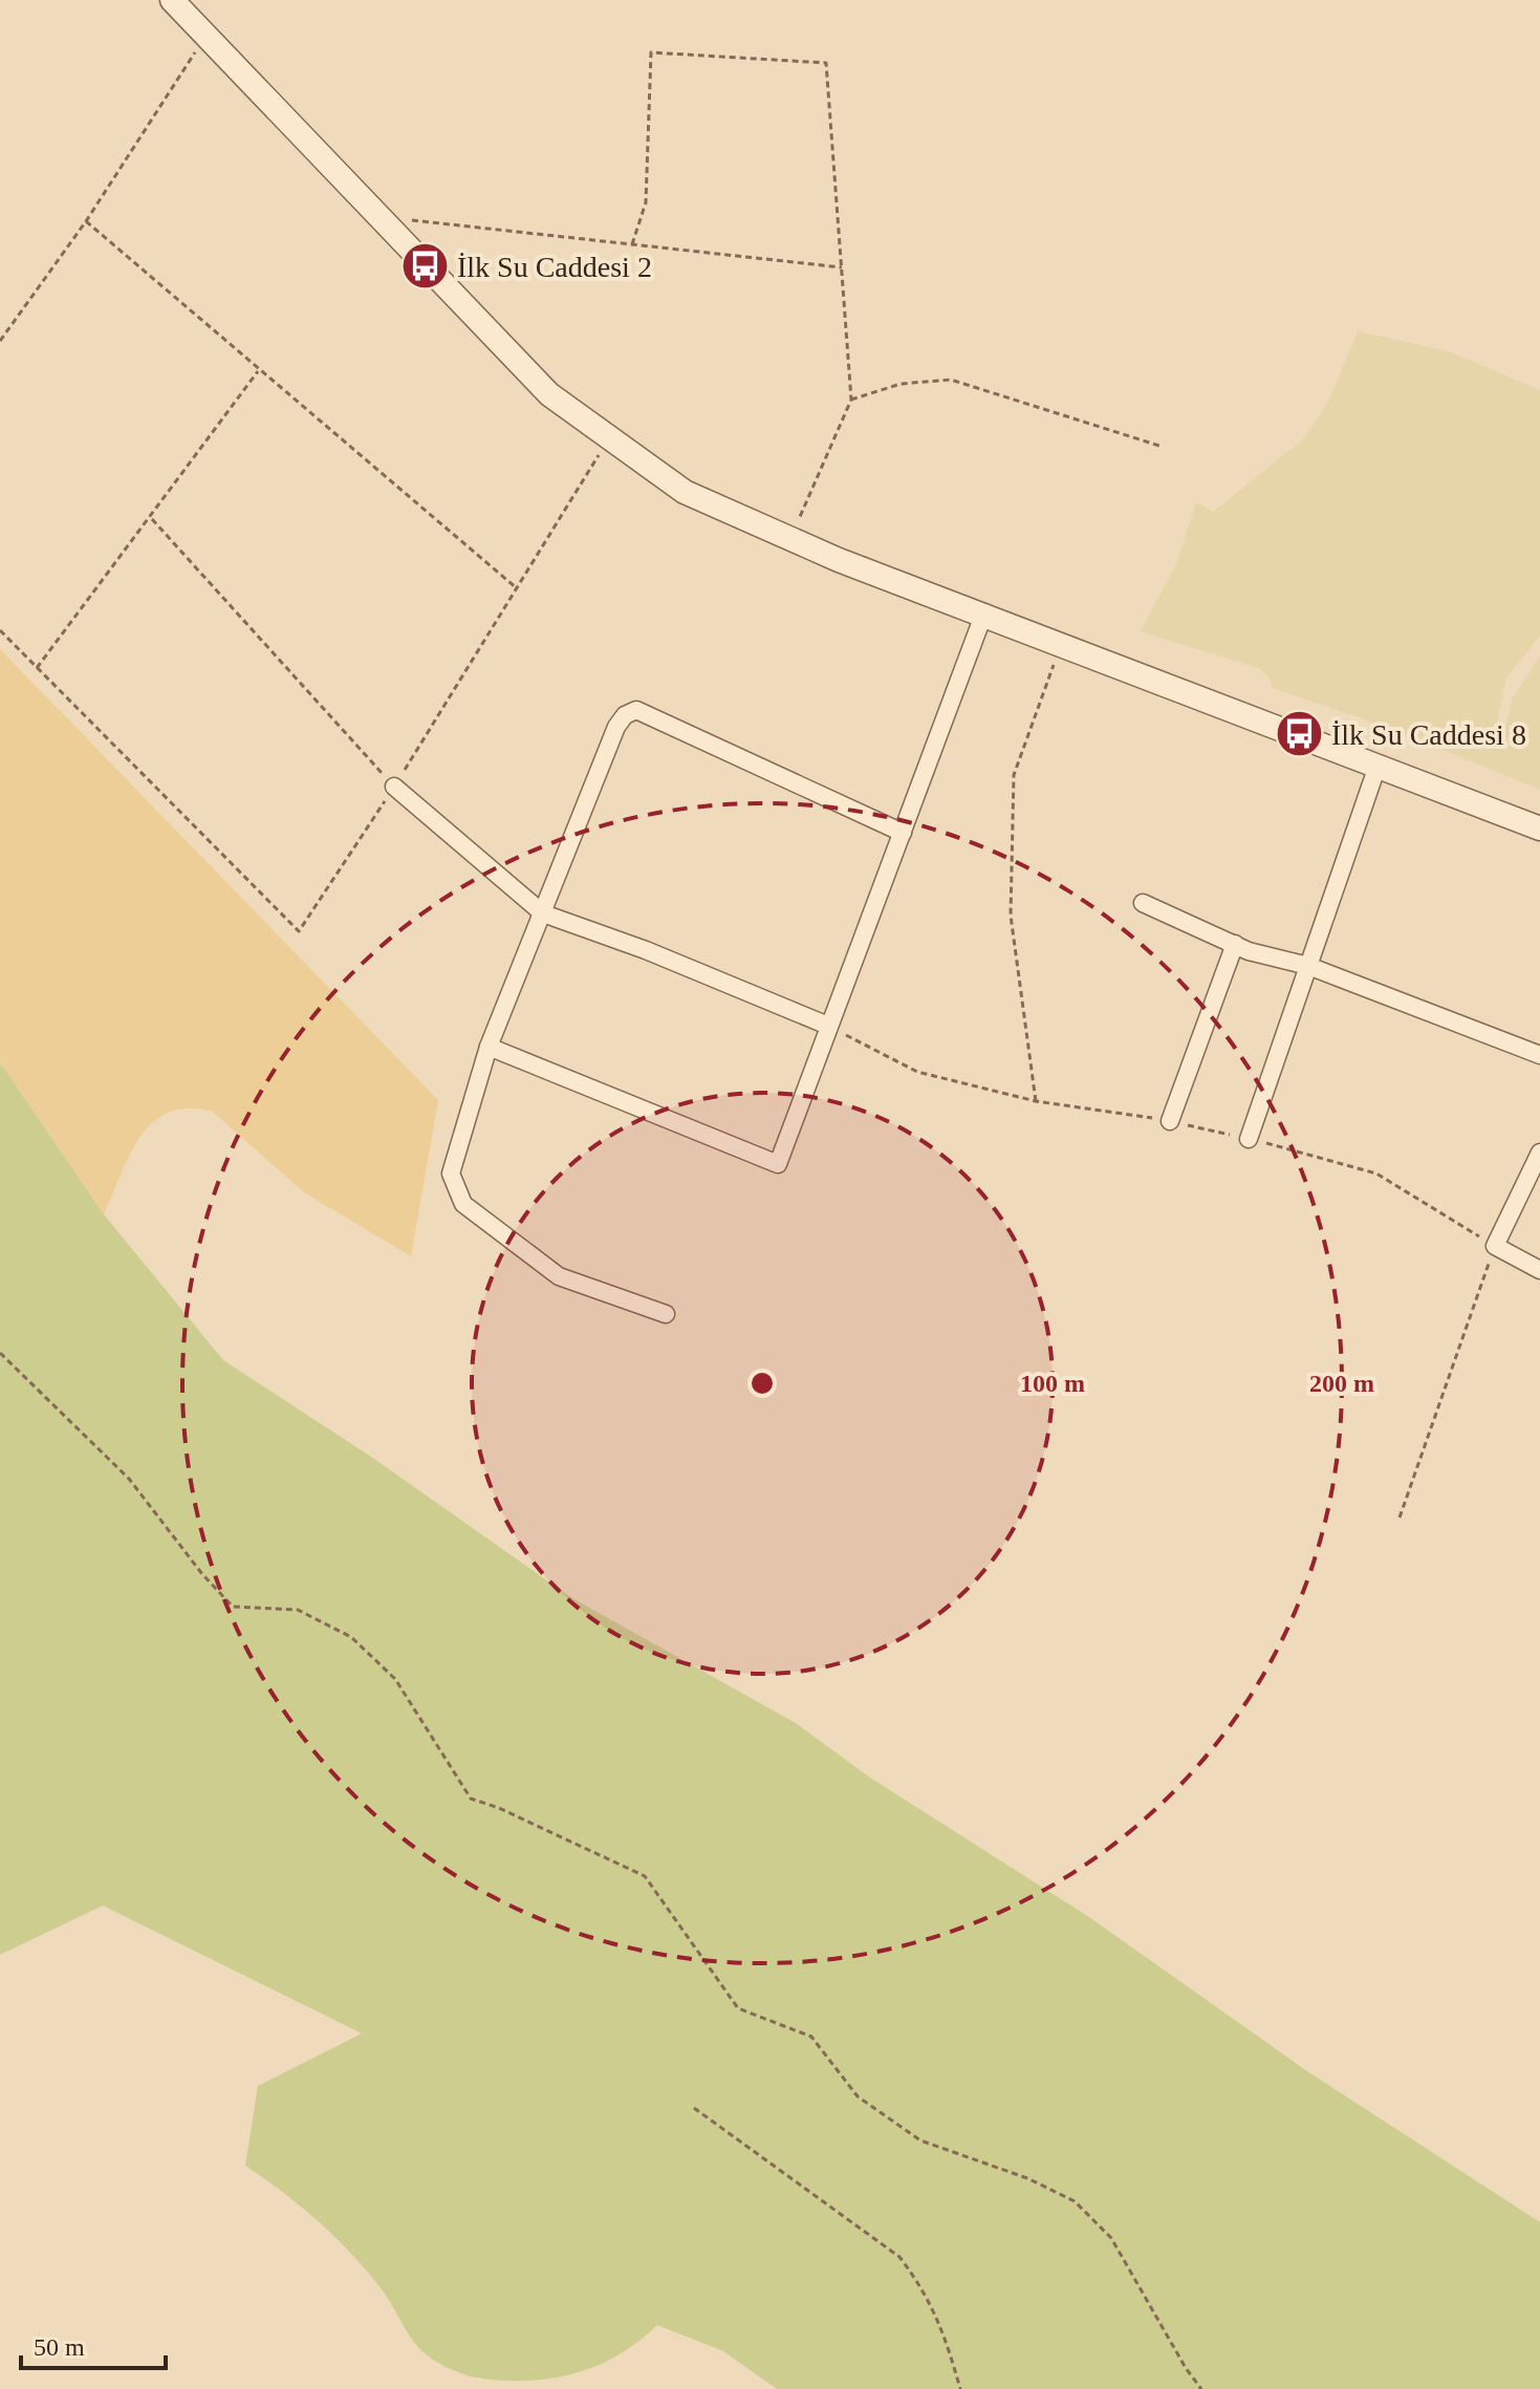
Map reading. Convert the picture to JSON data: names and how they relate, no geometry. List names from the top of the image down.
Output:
{
  "places": {
    "bus stop": ["İlk Su Caddesi 2", "İlk Su Caddesi 8"]
  },
  "scale_bar": "50 m",
  "rings": ["100 m", "200 m"]
}
